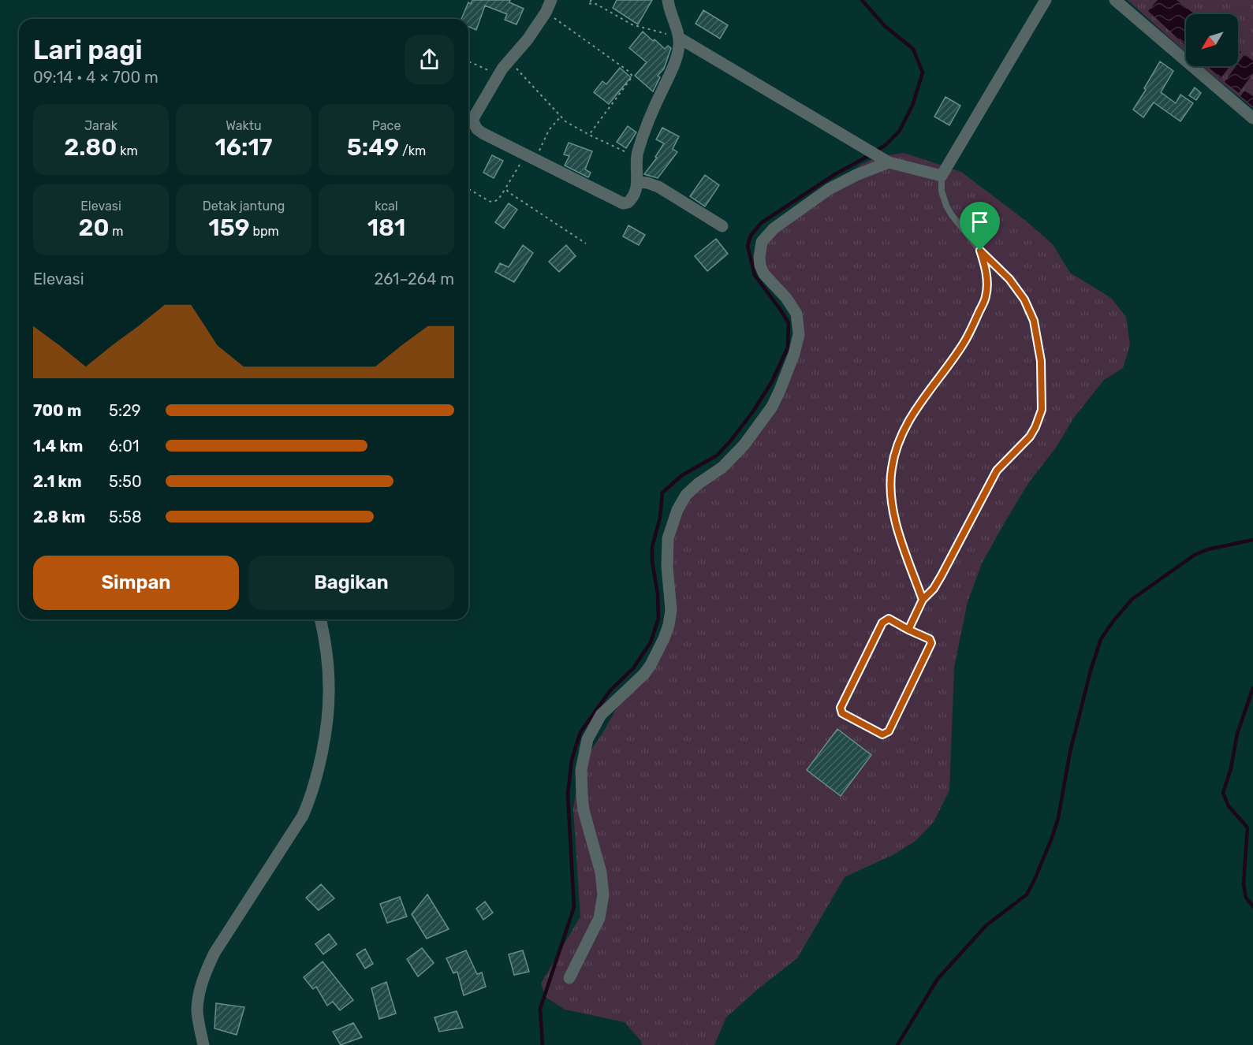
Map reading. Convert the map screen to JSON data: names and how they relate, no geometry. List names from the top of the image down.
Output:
{
  "north": "bottom left",
  "page": {
    "heading": ["Lari pagi", "09:14 · 4 × 700 m"],
    "stats": [
      ["Jarak", "2.80 km"],
      ["Waktu", "16:17"],
      ["Pace", "5:49 /km"],
      ["Elevasi", "20 m"],
      ["Detak jantung", "159 bpm"],
      ["kcal", "181"]
    ],
    "chart": ["Elevasi", "261–264 m"],
    "list": [
      {
        "name": "700 m",
        "note": "5:29"
      },
      {
        "name": "1.4 km",
        "note": "6:01"
      },
      {
        "name": "2.1 km",
        "note": "5:50"
      },
      {
        "name": "2.8 km",
        "note": "5:58"
      }
    ],
    "buttons": ["Simpan", "Bagikan"]
  }
}
